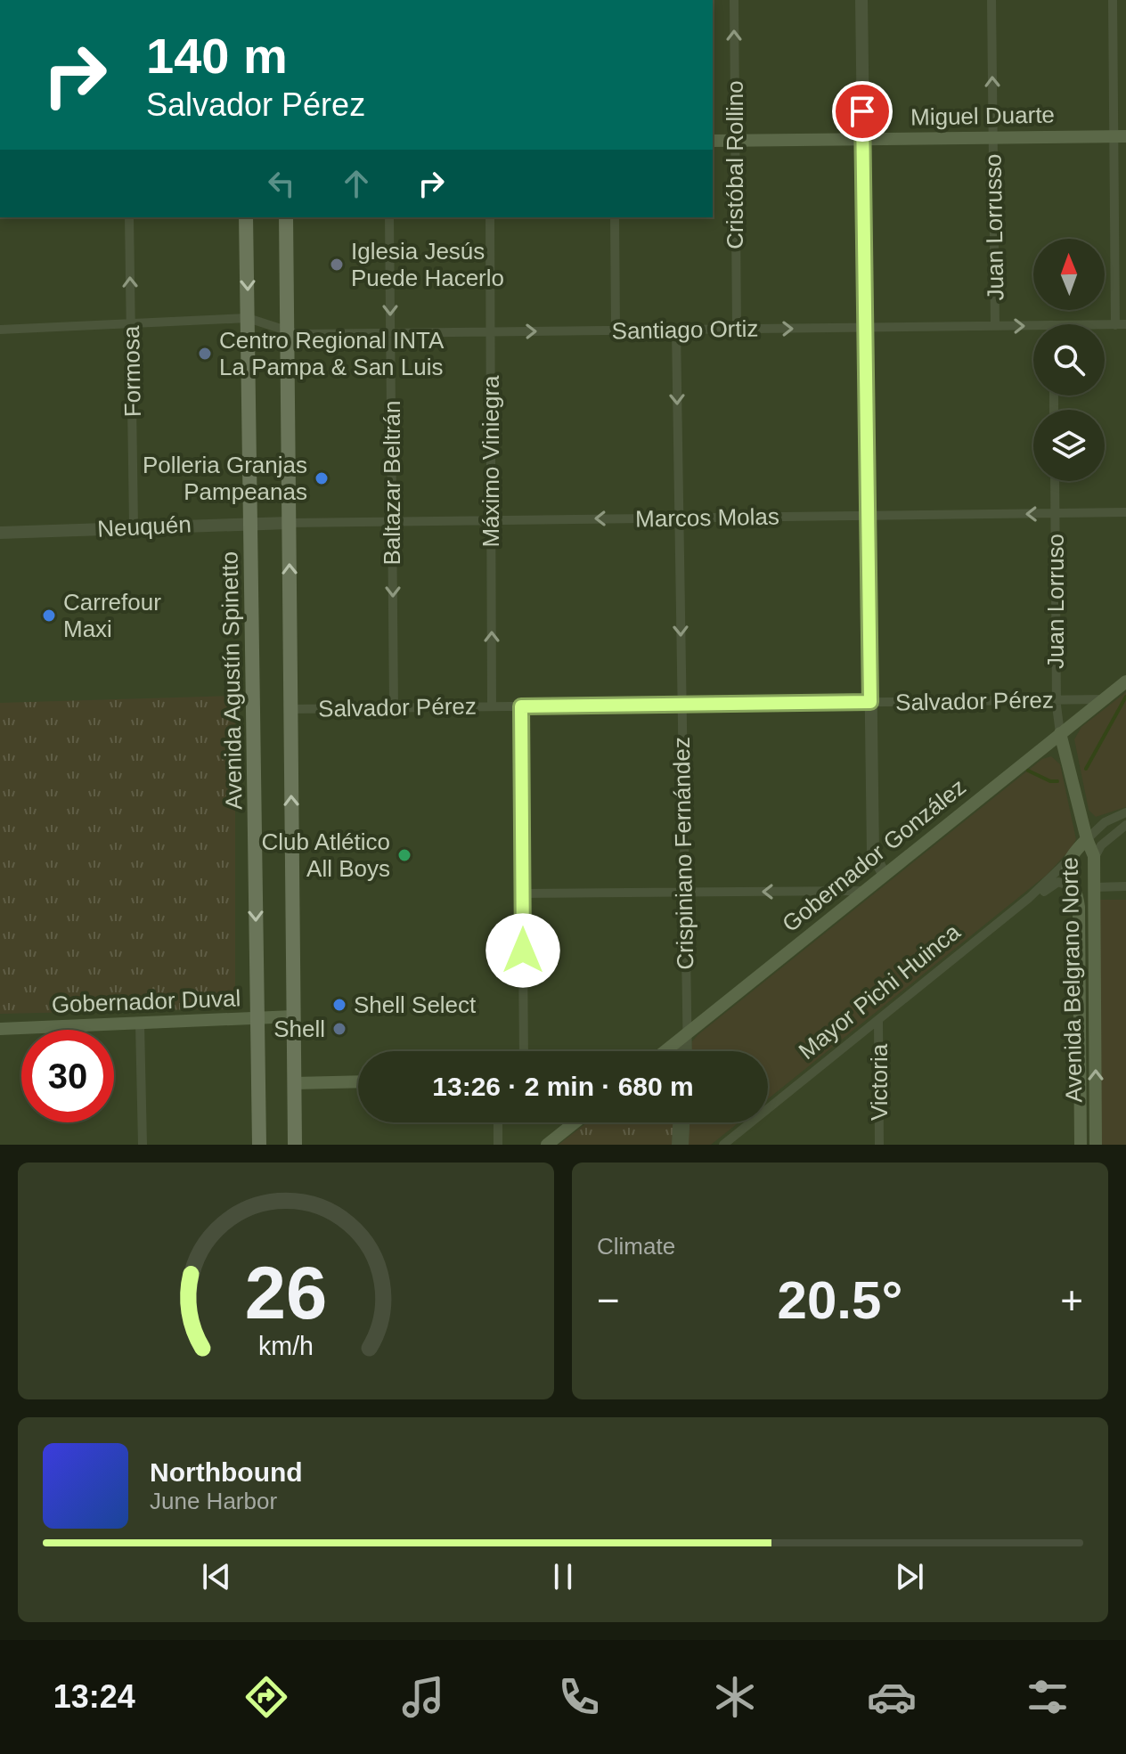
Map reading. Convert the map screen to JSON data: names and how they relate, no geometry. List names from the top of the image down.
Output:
{
  "streets": {
    "main road": [
      "Miguel Duarte",
      "Avenida Agustín Spinetto",
      "Gobernador González",
      "Avenida Belgrano Norte",
      "Mayor Pichi Huinca",
      "Gobernador Duval"
    ],
    "street": [
      "Cristóbal Rollino",
      "Juan Lorrusso",
      "Santiago Ortiz",
      "Formosa",
      "Máximo Viniegra",
      "Baltazar Beltrán",
      "Marcos Molas",
      "Neuquén",
      "Juan Lorruso",
      "Salvador Pérez",
      "Crispiniano Fernández",
      "Victoria"
    ]
  },
  "crossings": [
    ["Miguel Duarte", "Cristóbal Rollino"],
    ["Miguel Duarte", "Juan Lorrusso"],
    ["Cristóbal Rollino", "Santiago Ortiz"],
    ["Juan Lorrusso", "Santiago Ortiz"],
    ["Santiago Ortiz", "Máximo Viniegra"],
    ["Santiago Ortiz", "Baltazar Beltrán"],
    ["Santiago Ortiz", "Avenida Agustín Spinetto"],
    ["Santiago Ortiz", "Crispiniano Fernández"],
    ["Formosa", "Neuquén"],
    ["Máximo Viniegra", "Marcos Molas"],
    ["Máximo Viniegra", "Salvador Pérez"],
    ["Baltazar Beltrán", "Marcos Molas"],
    ["Baltazar Beltrán", "Salvador Pérez"],
    ["Marcos Molas", "Neuquén"],
    ["Marcos Molas", "Juan Lorruso"],
    ["Marcos Molas", "Crispiniano Fernández"],
    ["Neuquén", "Avenida Agustín Spinetto"],
    ["Juan Lorruso", "Salvador Pérez"],
    ["Juan Lorruso", "Gobernador González"],
    ["Juan Lorruso", "Avenida Belgrano Norte"],
    ["Avenida Agustín Spinetto", "Gobernador Duval"],
    ["Salvador Pérez", "Crispiniano Fernández"],
    ["Salvador Pérez", "Gobernador González"],
    ["Crispiniano Fernández", "Gobernador González"],
    ["Gobernador González", "Avenida Belgrano Norte"],
    ["Avenida Belgrano Norte", "Mayor Pichi Huinca"],
    ["Mayor Pichi Huinca", "Victoria"]
  ],
  "one_way": [
    "Cristóbal Rollino",
    "Juan Lorrusso",
    "Santiago Ortiz",
    "Máximo Viniegra",
    "Baltazar Beltrán",
    "Marcos Molas",
    "Crispiniano Fernández"
  ],
  "places": [
    "Iglesia Jesús Puede Hacerlo",
    "Centro Regional INTA La Pampa & San Luis",
    "Polleria Granjas Pampeanas",
    "Carrefour Maxi",
    "Club Atlético All Boys",
    "Shell Select",
    "Shell"
  ],
  "north": "top",
  "page": {
    "turn": ["140 m", "Salvador Pérez"],
    "limit": "30",
    "trip": "13:26 · 2 min · 680 m",
    "tile": "Climate",
    "heat": ["−", "20.5°", "+"],
    "song": ["Northbound", "June Harbor"],
    "tabs": "13:24",
    "gauge": ["26", "km/h"]
  }
}
